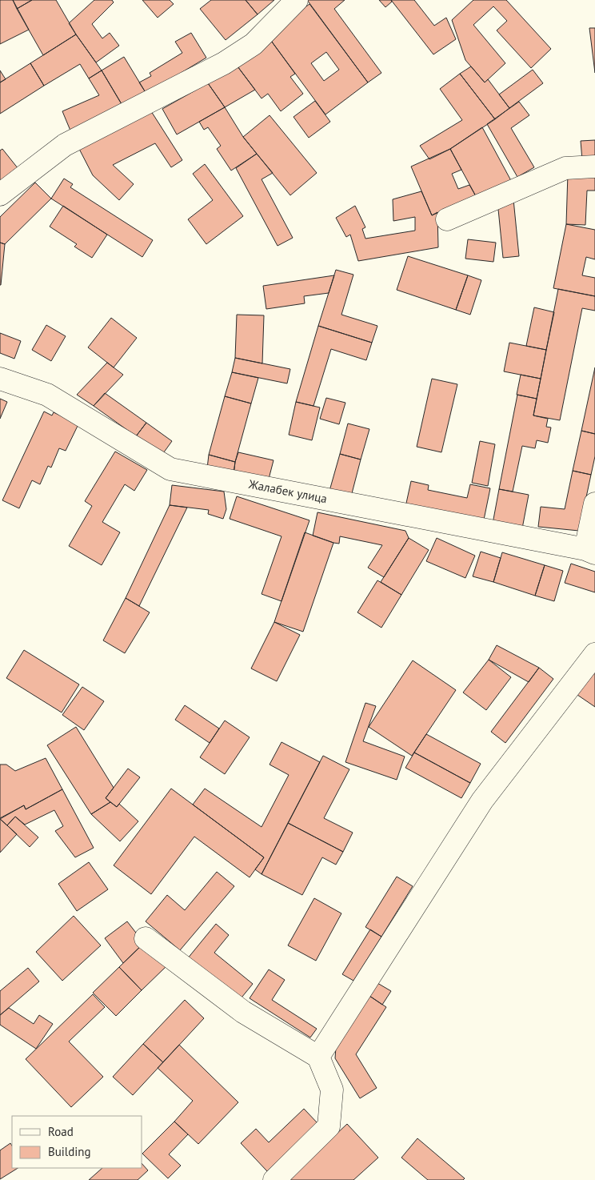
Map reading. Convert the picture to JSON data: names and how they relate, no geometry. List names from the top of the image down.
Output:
{
  "streets": {
    "street": ["Жалабек улица"]
  },
  "legend": ["Road", "Building"]
}
